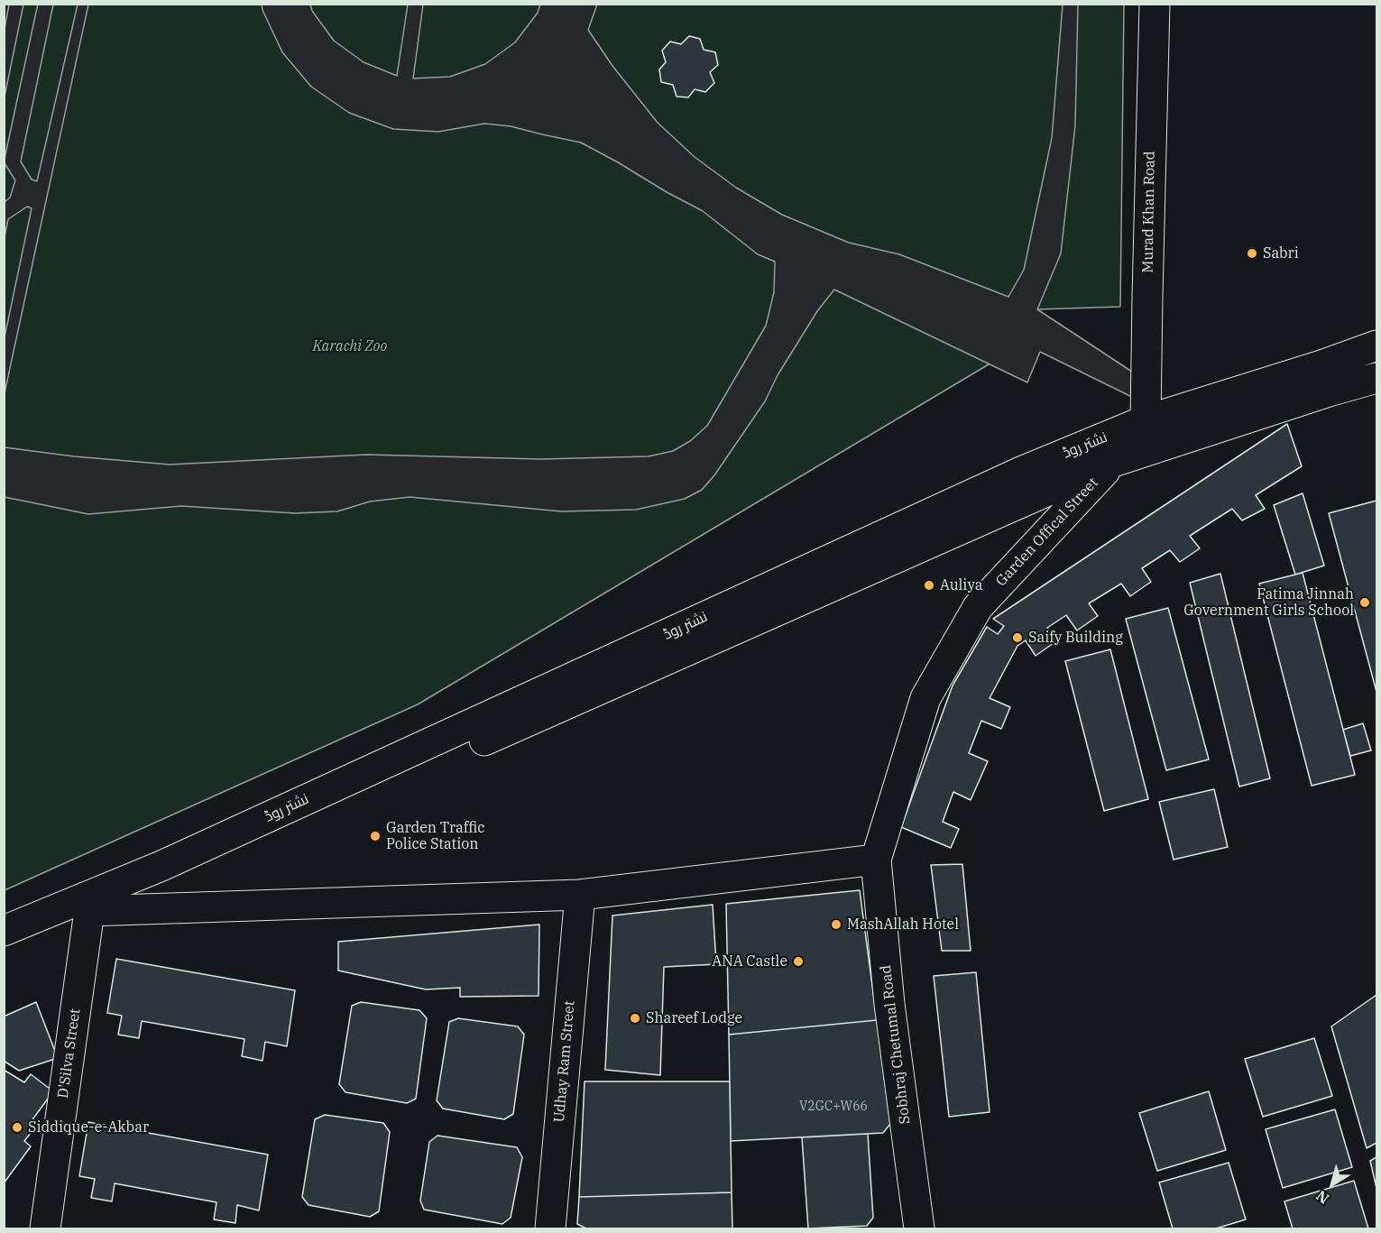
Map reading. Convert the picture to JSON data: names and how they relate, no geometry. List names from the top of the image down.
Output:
{
  "streets": {
    "main road": [
      "Murad Khan Road",
      "نشتر روڈ",
      "Garden Offical Street",
      "Sobhraj Chetumal Road",
      "D'Silva Street",
      "Udhay Ram Street"
    ]
  },
  "crossings": [
    ["Murad Khan Road", "نشتر روڈ"],
    ["Murad Khan Road", "Garden Offical Street"],
    ["نشتر روڈ", "Garden Offical Street"],
    ["نشتر روڈ", "D'Silva Street"],
    ["Garden Offical Street", "Sobhraj Chetumal Road"]
  ],
  "parks": ["Karachi Zoo"],
  "places": [
    "Sabri",
    "Auliya",
    "Fatima Jinnah Government Girls School",
    "Saify Building",
    "Garden Traffic Police Station",
    "MashAllah Hotel",
    "ANA Castle",
    "Shareef Lodge",
    "Siddique-e-Akbar"
  ],
  "house_numbers": ["V2GC+W66"],
  "north": "bottom left"
}
